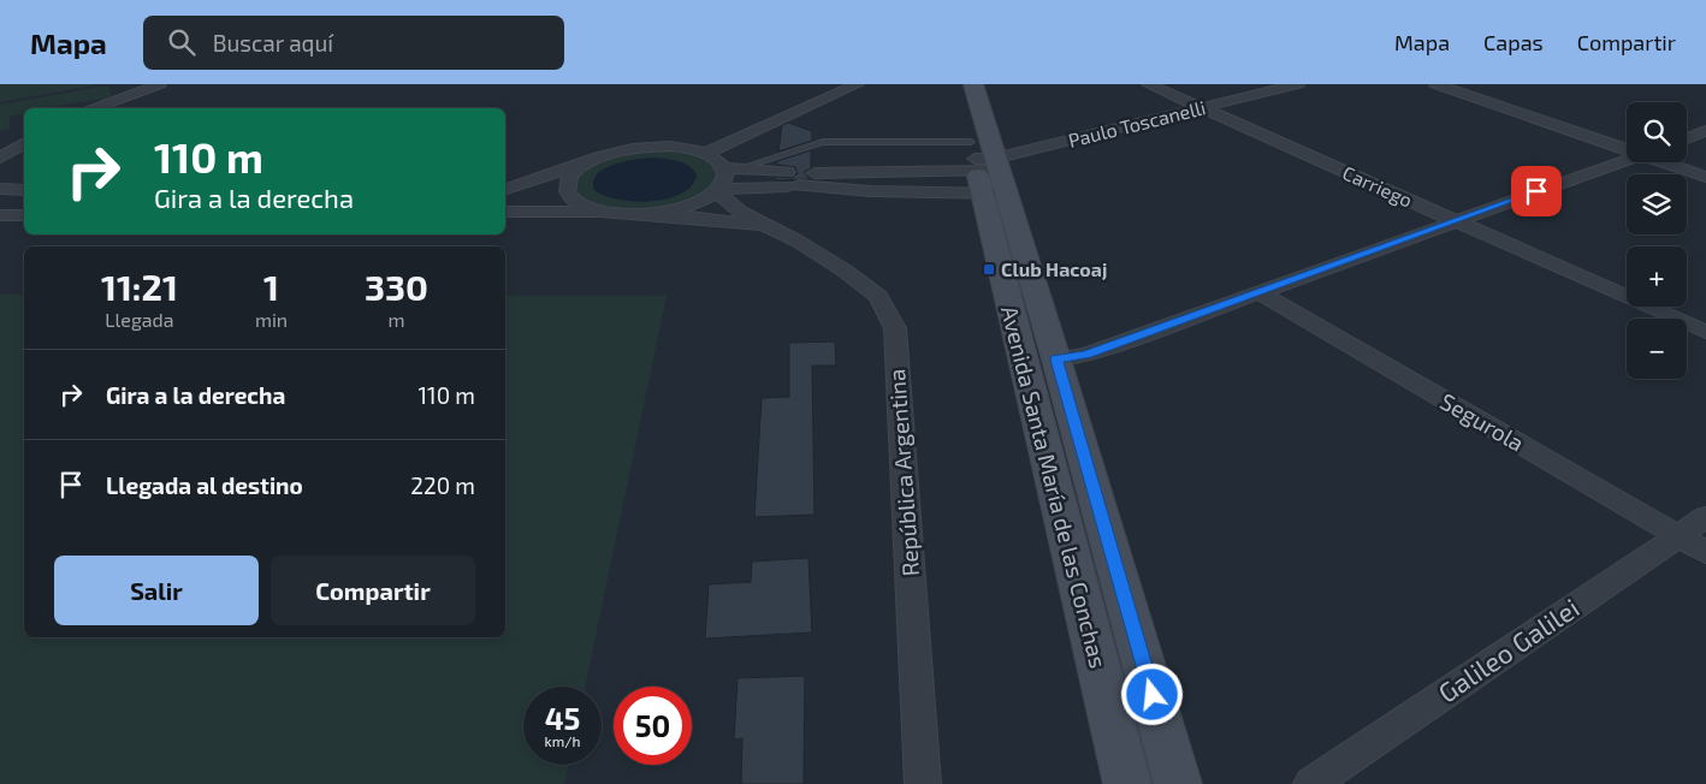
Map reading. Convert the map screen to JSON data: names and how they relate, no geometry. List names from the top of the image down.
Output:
{
  "streets": {
    "main road": ["Avenida Santa María de las Conchas"],
    "street": [
      "Paulo Toscanelli",
      "Carriego",
      "Segurola",
      "República Argentina",
      "Galileo Galilei"
    ]
  },
  "crossings": [
    ["Paulo Toscanelli", "Carriego"],
    ["Paulo Toscanelli", "Avenida Santa María de las Conchas"],
    ["Segurola", "Galileo Galilei"]
  ],
  "places": {
    "transit": ["Club Hacoaj"]
  },
  "page": {
    "header": "Mapa",
    "search": "Buscar aquí",
    "nav": ["Mapa", "Capas", "Compartir"],
    "map_buttons": ["+", "−"],
    "turn": ["110 m", "Gira a la derecha"],
    "eta": [
      "11:21",
      "Llegada",
      "1",
      "min",
      "330",
      "m"
    ],
    "list": [
      {
        "name": "Gira a la derecha",
        "value": "110 m"
      },
      {
        "name": "Llegada al destino",
        "value": "220 m"
      }
    ],
    "buttons": ["Salir", "Compartir"],
    "speed": "45 km/h",
    "limit": "50"
  }
}
